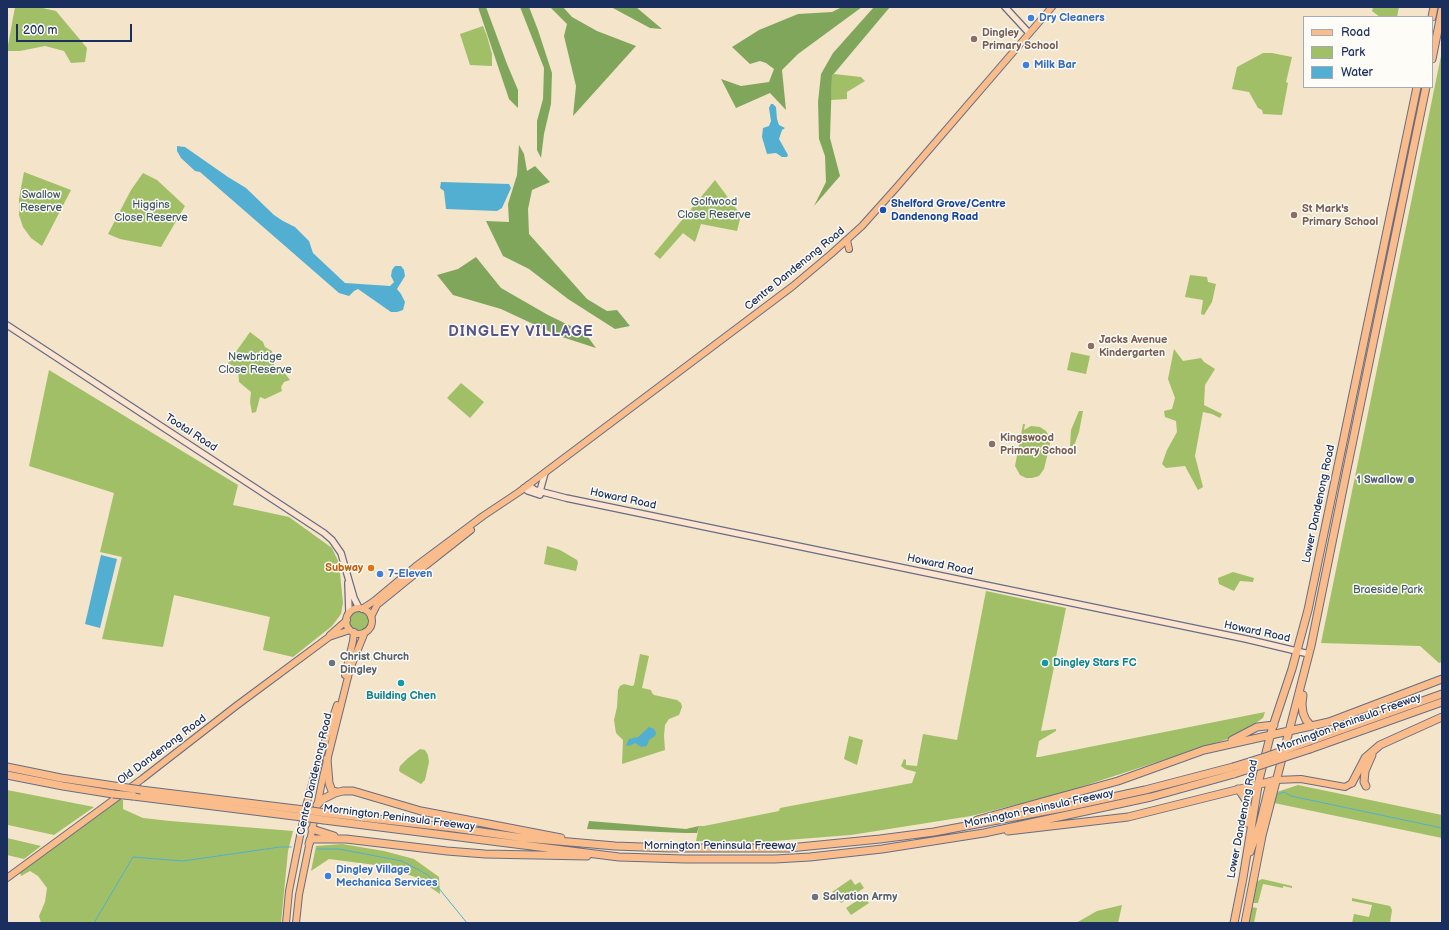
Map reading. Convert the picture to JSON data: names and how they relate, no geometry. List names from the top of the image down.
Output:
{
  "streets": {
    "highway": ["Lower Dandenong Road", "Mornington Peninsula Freeway"],
    "main road": [
      "Centre Dandenong Road",
      "Tootal Road",
      "Howard Road",
      "Old Dandenong Road"
    ]
  },
  "crossings": [
    ["Centre Dandenong Road", "Tootal Road"],
    ["Centre Dandenong Road", "Howard Road"],
    ["Centre Dandenong Road", "Mornington Peninsula Freeway"],
    ["Centre Dandenong Road", "Old Dandenong Road"],
    ["Tootal Road", "Old Dandenong Road"],
    ["Howard Road", "Lower Dandenong Road"]
  ],
  "districts": ["DINGLEY VILLAGE"],
  "parks": [
    "Swallow Reserve",
    "Golfwood Close Reserve",
    "Higgins Close Reserve",
    "Newbridge Close Reserve",
    "Braeside Park"
  ],
  "places": [
    "Dry Cleaners",
    "Dingley Primary School",
    "Milk Bar",
    "Shelford Grove/Centre Dandenong Road",
    "St Mark's Primary School",
    "Jacks Avenue Kindergarten",
    "Kingswood Primary School",
    "1 Swallow",
    "Subway",
    "7-Eleven",
    "Christ Church Dingley",
    "Dingley Stars FC",
    "Building Chen",
    "Dingley Village Mechanica Services",
    "Salvation Army"
  ],
  "legend": ["Road", "Park", "Water"],
  "scale_bar": "200 m"
}
